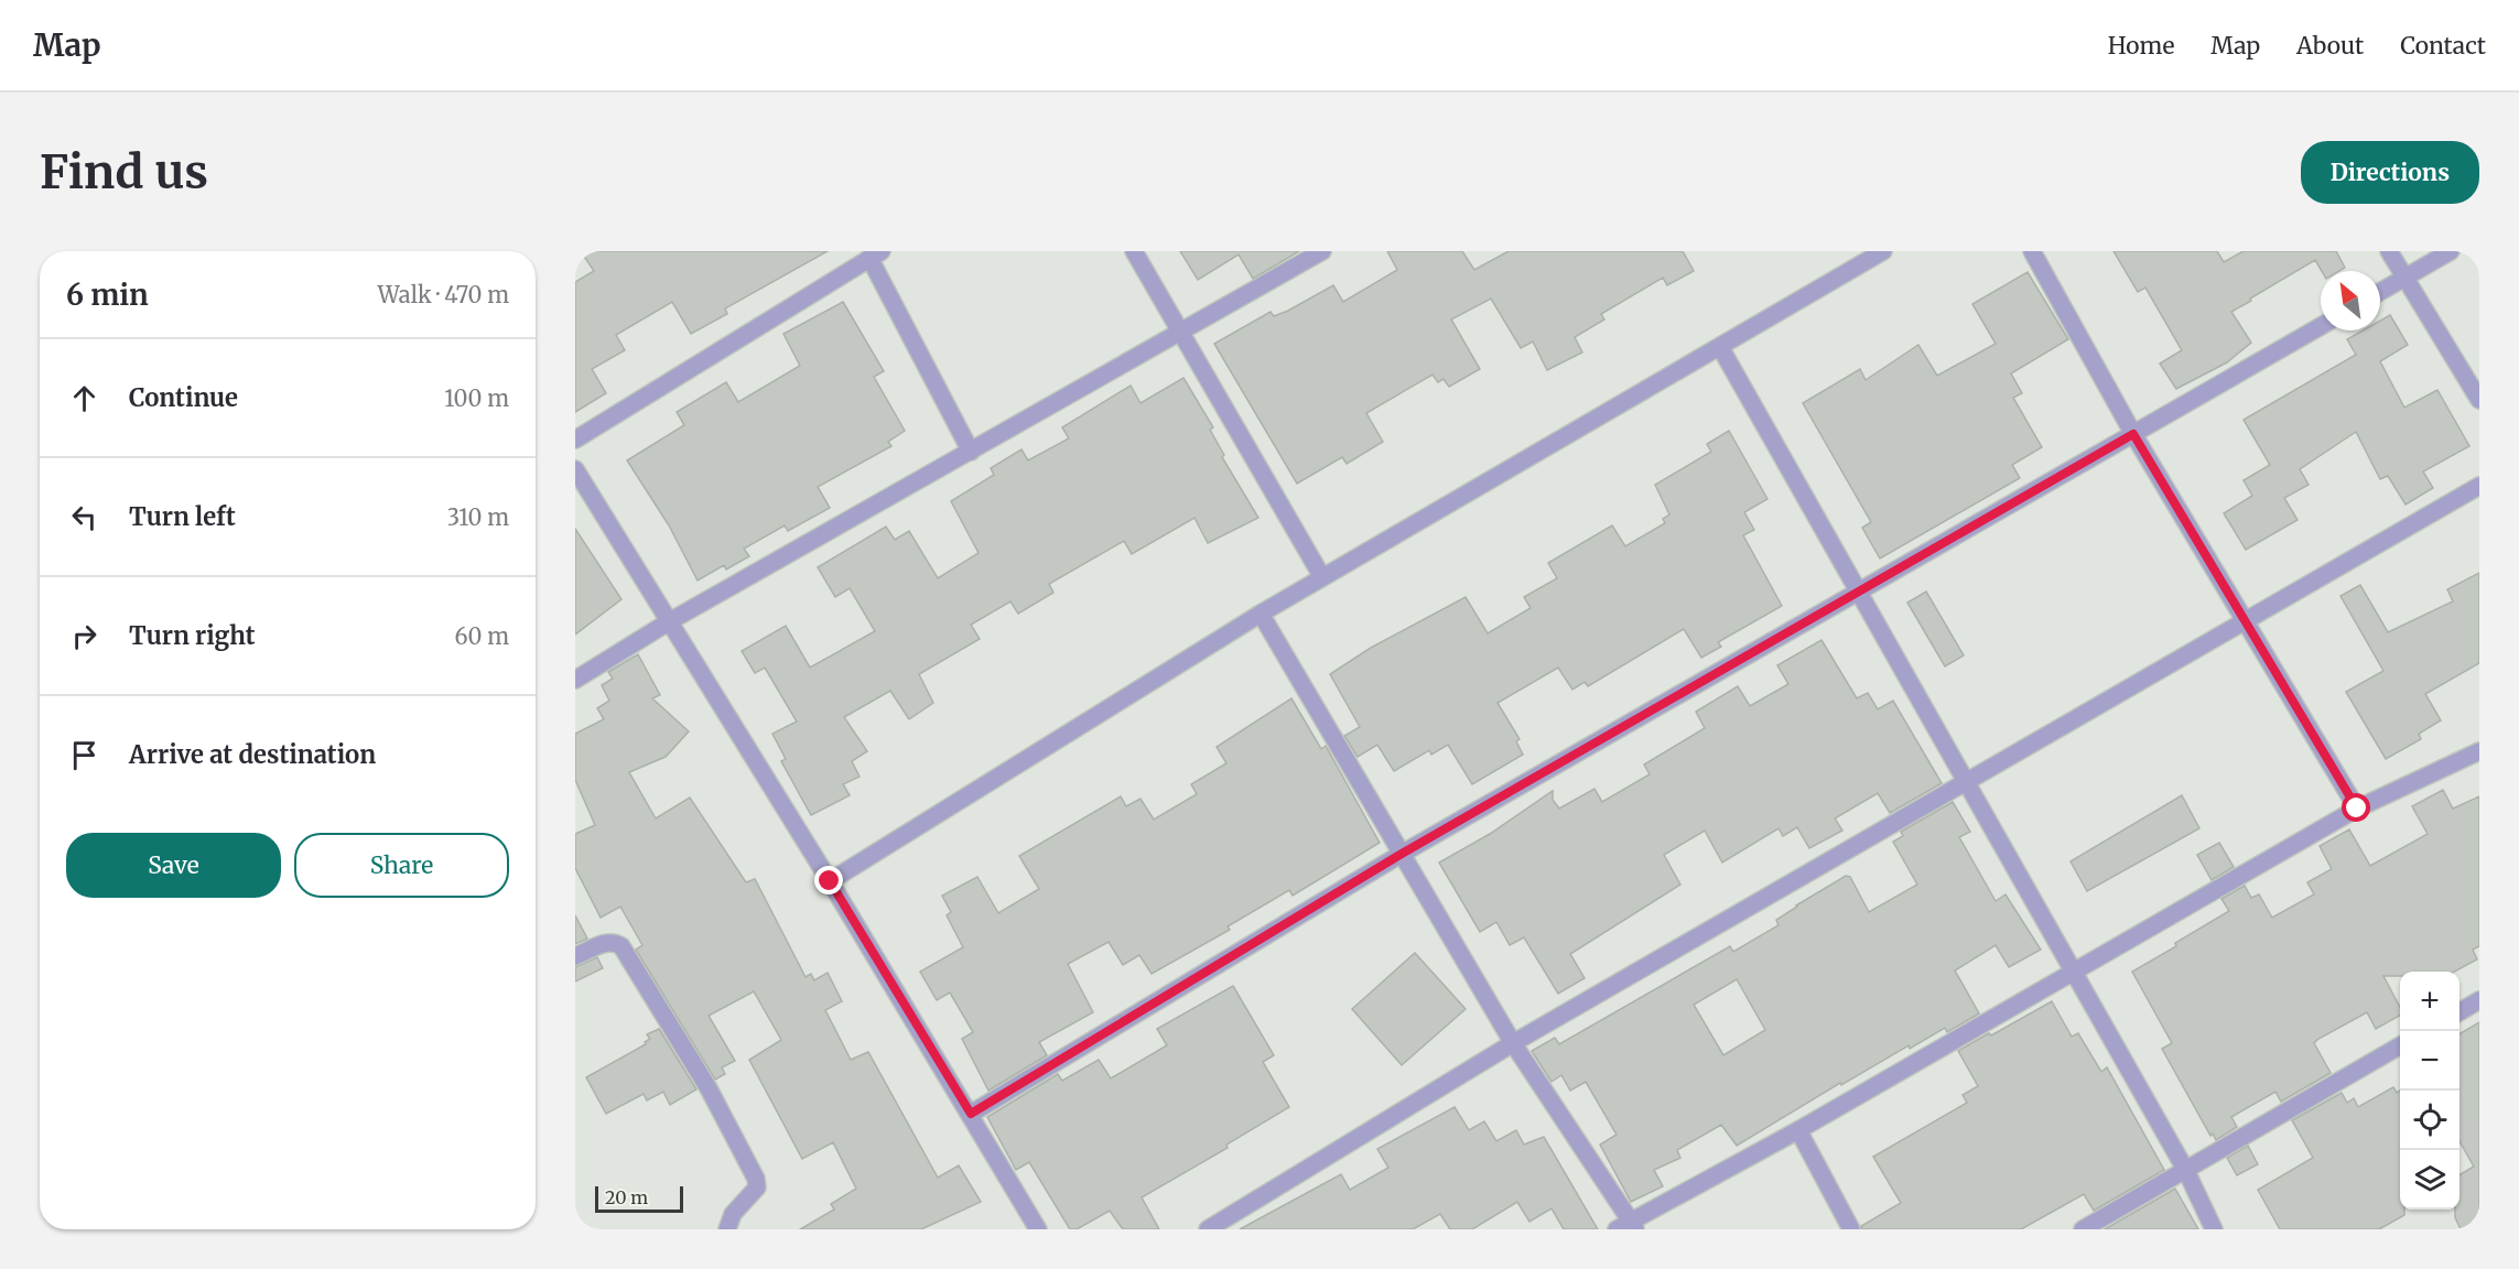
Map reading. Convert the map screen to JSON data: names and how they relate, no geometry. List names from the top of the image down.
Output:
{
  "scale_bar": "20 m",
  "north": "top left",
  "page": {
    "header": "Map",
    "nav": [
      "Home",
      "Map",
      "About",
      "Contact"
    ],
    "buttons": [
      "Directions",
      ["Save", "Share"]
    ],
    "title": "Find us",
    "heading": ["6 min", "Walk · 470 m"],
    "list": [
      ["Continue", "100 m"],
      ["Turn left", "310 m"],
      ["Turn right", "60 m"],
      "Arrive at destination"
    ],
    "map_buttons": ["+", "−"],
    "scale": "20 m"
  }
}
